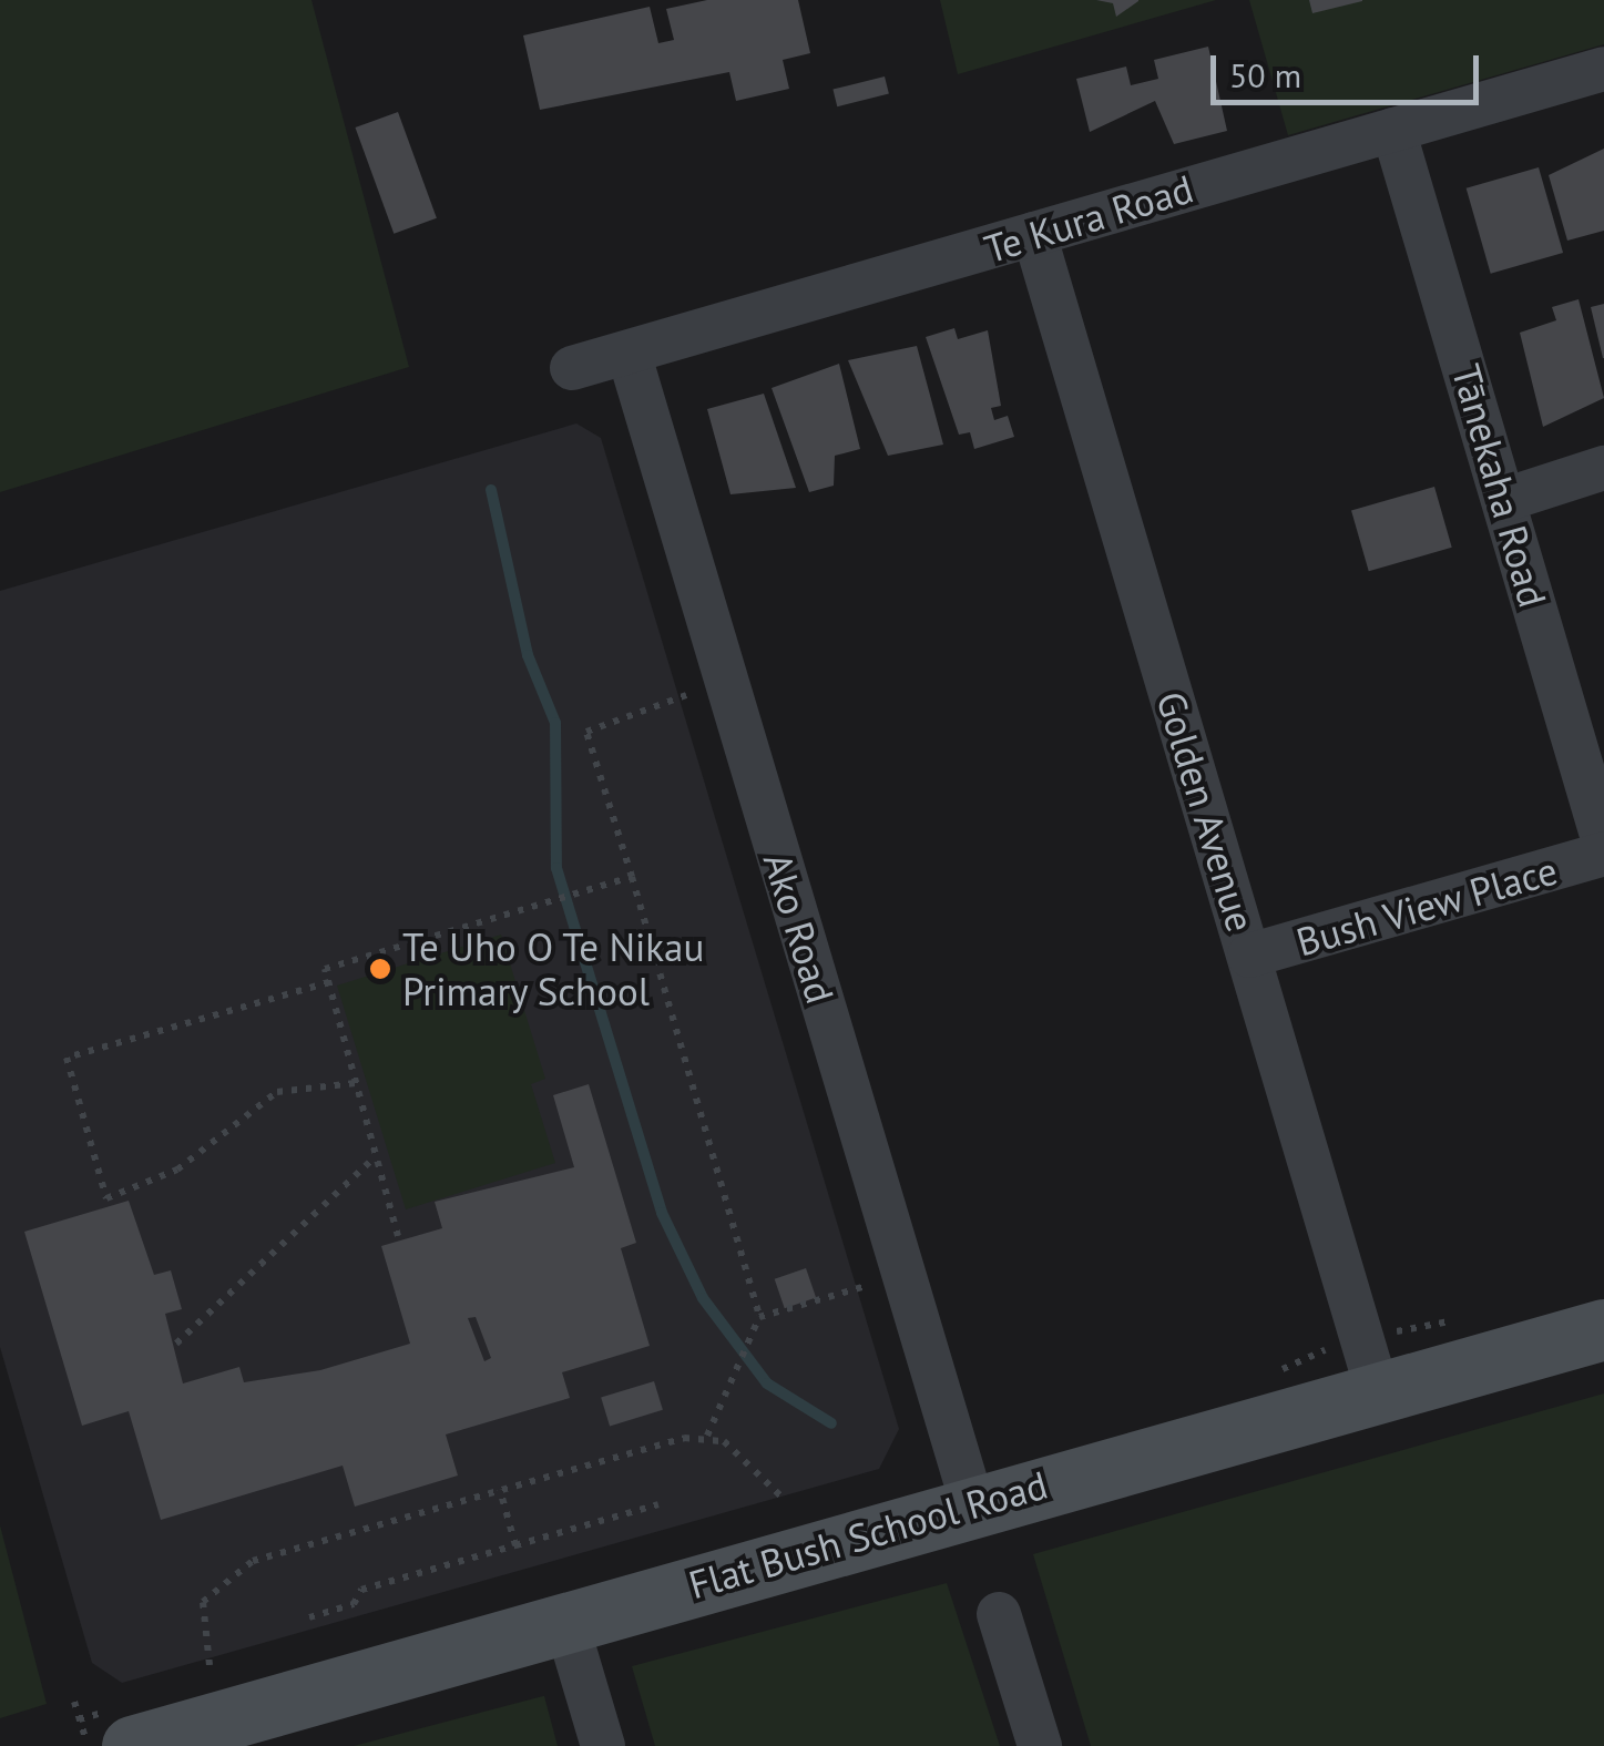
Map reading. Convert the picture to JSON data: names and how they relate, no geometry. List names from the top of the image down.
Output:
{
  "streets": {
    "street": [
      "Te Kura Road",
      "Tānekaha Road",
      "Golden Avenue",
      "Bush View Place",
      "Ako Road",
      "Flat Bush School Road"
    ]
  },
  "crossings": [
    ["Te Kura Road", "Tānekaha Road"],
    ["Te Kura Road", "Golden Avenue"],
    ["Te Kura Road", "Ako Road"],
    ["Golden Avenue", "Bush View Place"],
    ["Golden Avenue", "Flat Bush School Road"],
    ["Ako Road", "Flat Bush School Road"]
  ],
  "places": ["Te Uho O Te Nikau Primary School"],
  "scale_bar": "50 m"
}
